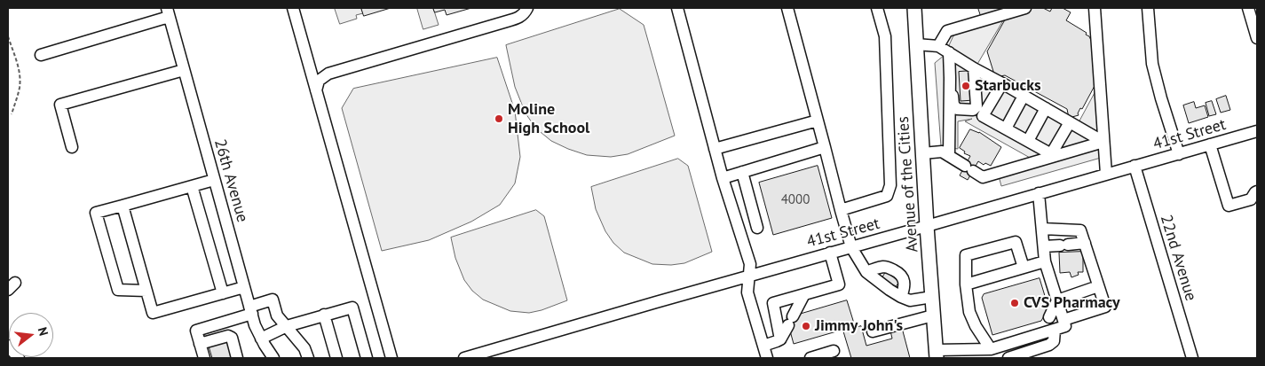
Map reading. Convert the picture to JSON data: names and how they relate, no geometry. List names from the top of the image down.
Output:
{
  "streets": {
    "main road": ["Avenue of the Cities"],
    "street": ["41st Street", "26th Avenue", "22nd Avenue"]
  },
  "crossings": [
    ["41st Street", "Avenue of the Cities"],
    ["41st Street", "22nd Avenue"]
  ],
  "places": [
    "Starbucks",
    "Moline High School",
    "CVS Pharmacy",
    "Jimmy John's"
  ],
  "house_numbers": ["4000"],
  "north": "right"
}
